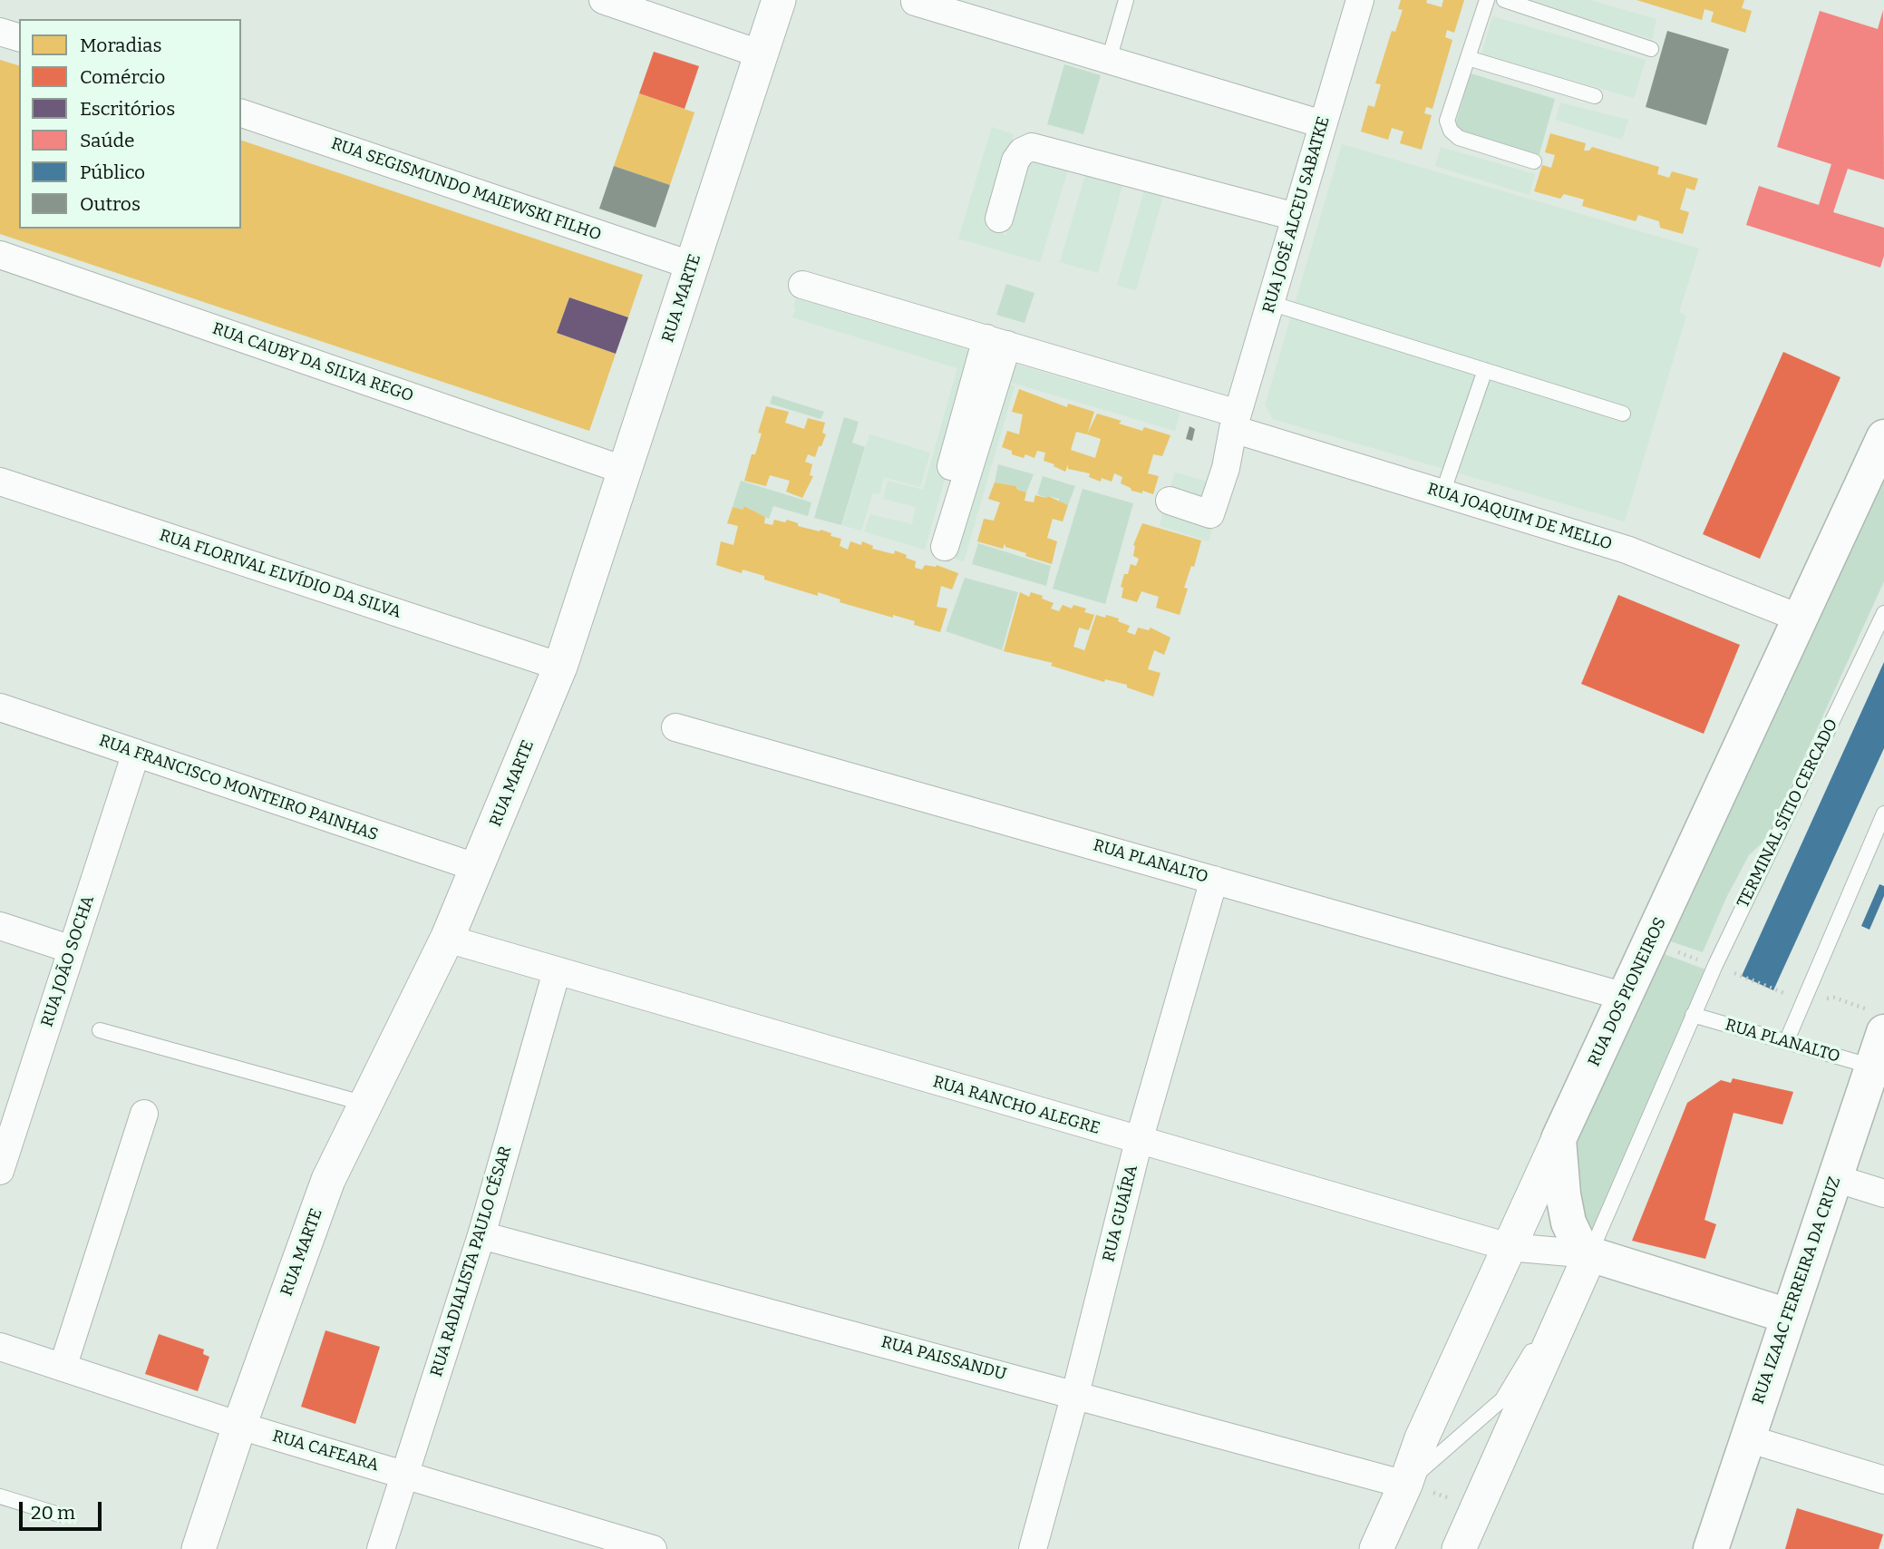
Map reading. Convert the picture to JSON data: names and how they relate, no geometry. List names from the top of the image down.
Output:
{
  "streets": {
    "main road": ["RUA DOS PIONEIROS", "RUA RANCHO ALEGRE", "RUA IZAAC FERREIRA DA CRUZ"],
    "street": [
      "RUA SEGISMUNDO MAIEWSKI FILHO",
      "RUA JOSÉ ALCEU SABATKE",
      "RUA MARTE",
      "RUA CAUBY DA SILVA REGO",
      "RUA JOAQUIM DE MELLO",
      "RUA FLORIVAL ELVÍDIO DA SILVA",
      "RUA FRANCISCO MONTEIRO PAINHAS",
      "RUA PLANALTO",
      "RUA JOÃO SOCHA",
      "RUA GUAÍRA",
      "RUA RADIALISTA PAULO CÉSAR",
      "RUA PAISSANDU",
      "RUA CAFEARA"
    ],
    "lane": ["TERMINAL SÍTIO CERCADO"]
  },
  "crossings": [
    ["RUA SEGISMUNDO MAIEWSKI FILHO", "RUA MARTE"],
    ["RUA JOSÉ ALCEU SABATKE", "RUA JOAQUIM DE MELLO"],
    ["RUA MARTE", "RUA CAUBY DA SILVA REGO"],
    ["RUA MARTE", "RUA FLORIVAL ELVÍDIO DA SILVA"],
    ["RUA MARTE", "RUA FRANCISCO MONTEIRO PAINHAS"],
    ["RUA MARTE", "RUA RANCHO ALEGRE"],
    ["RUA MARTE", "RUA CAFEARA"],
    ["RUA JOAQUIM DE MELLO", "RUA DOS PIONEIROS"],
    ["RUA FRANCISCO MONTEIRO PAINHAS", "RUA JOÃO SOCHA"],
    ["TERMINAL SÍTIO CERCADO", "RUA PLANALTO"],
    ["RUA PLANALTO", "RUA DOS PIONEIROS"],
    ["RUA PLANALTO", "RUA GUAÍRA"],
    ["RUA PLANALTO", "RUA IZAAC FERREIRA DA CRUZ"],
    ["RUA DOS PIONEIROS", "RUA RANCHO ALEGRE"],
    ["RUA DOS PIONEIROS", "RUA PAISSANDU"],
    ["RUA RANCHO ALEGRE", "RUA GUAÍRA"],
    ["RUA RANCHO ALEGRE", "RUA RADIALISTA PAULO CÉSAR"],
    ["RUA RANCHO ALEGRE", "RUA IZAAC FERREIRA DA CRUZ"],
    ["RUA GUAÍRA", "RUA PAISSANDU"],
    ["RUA RADIALISTA PAULO CÉSAR", "RUA PAISSANDU"],
    ["RUA RADIALISTA PAULO CÉSAR", "RUA CAFEARA"]
  ],
  "legend": [
    "Moradias",
    "Comércio",
    "Escritórios",
    "Saúde",
    "Público",
    "Outros"
  ],
  "scale_bar": "20 m"
}
